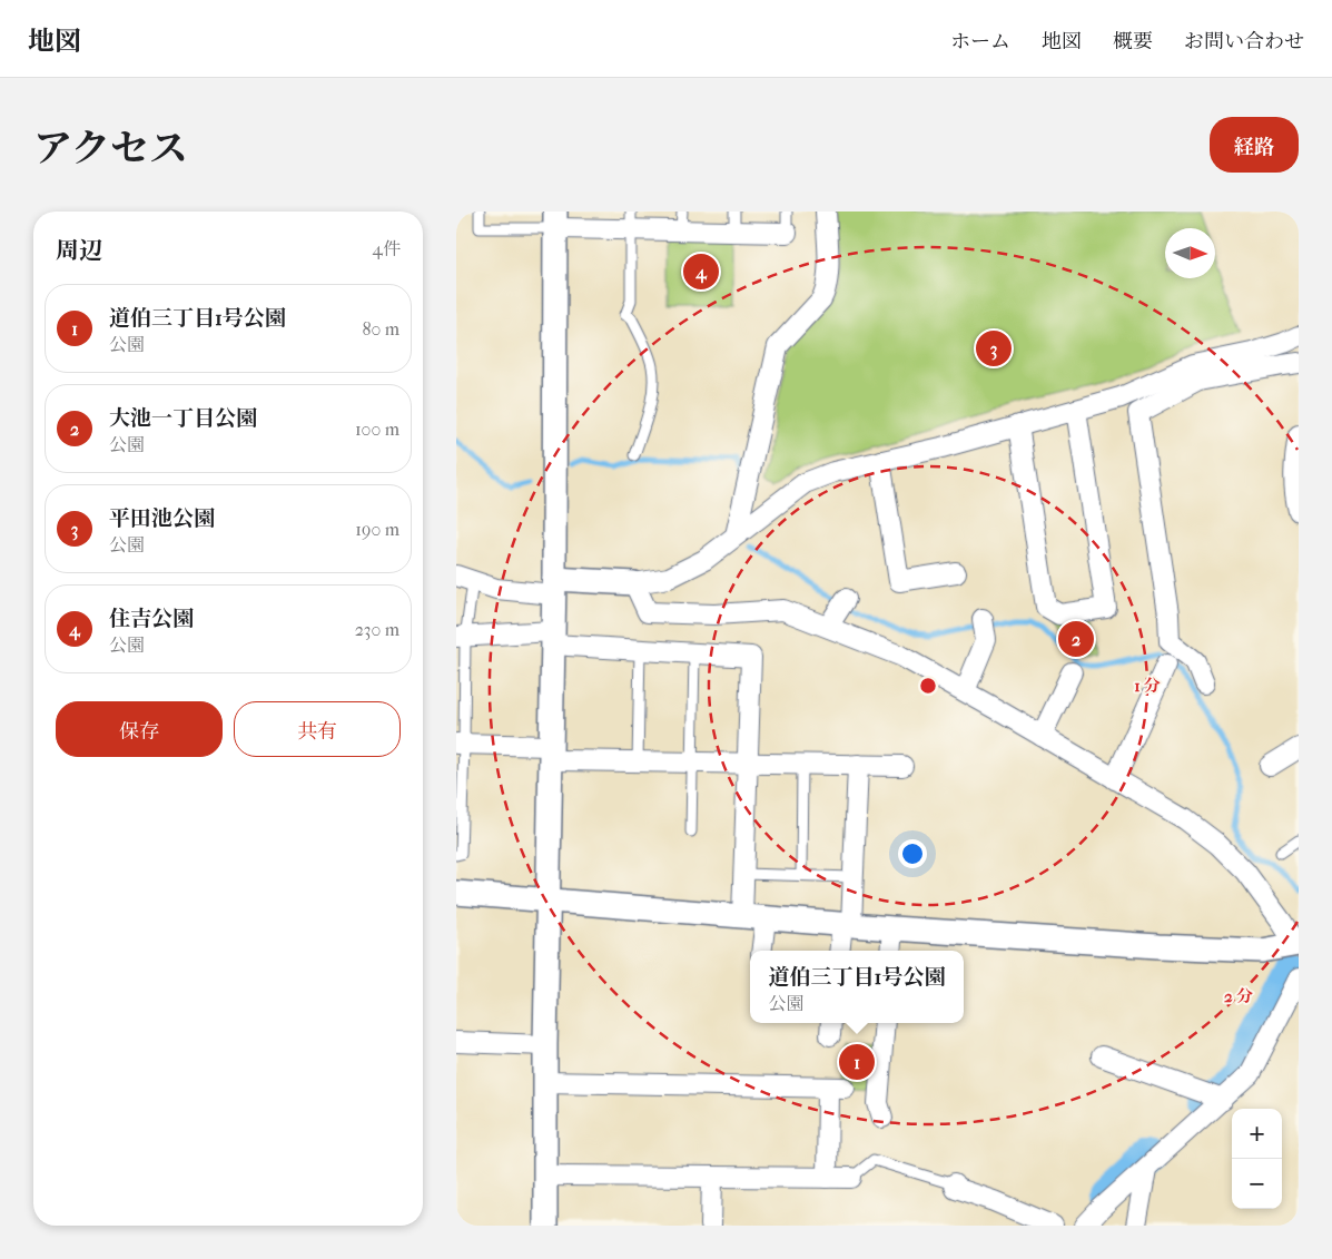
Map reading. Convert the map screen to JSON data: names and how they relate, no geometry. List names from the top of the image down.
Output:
{
  "north": "right",
  "page": {
    "header": "地図",
    "nav": [
      "ホーム",
      "地図",
      "概要",
      "お問い合わせ"
    ],
    "title": "アクセス",
    "buttons": [
      "経路",
      ["保存", "共有"]
    ],
    "heading": ["周辺", "4件"],
    "pins": [
      "4",
      "3",
      "2",
      "1"
    ],
    "list": [
      {
        "mark": "1",
        "name": "道伯三丁目1号公園",
        "note": "公園",
        "value": "80 m"
      },
      {
        "mark": "2",
        "name": "大池一丁目公園",
        "note": "公園",
        "value": "100 m"
      },
      {
        "mark": "3",
        "name": "平田池公園",
        "note": "公園",
        "value": "190 m"
      },
      {
        "mark": "4",
        "name": "住吉公園",
        "note": "公園",
        "value": "230 m"
      }
    ],
    "popup": ["道伯三丁目1号公園", "公園"],
    "map_buttons": ["+", "−"]
  },
  "rings": ["1 分", "2 分"]
}
